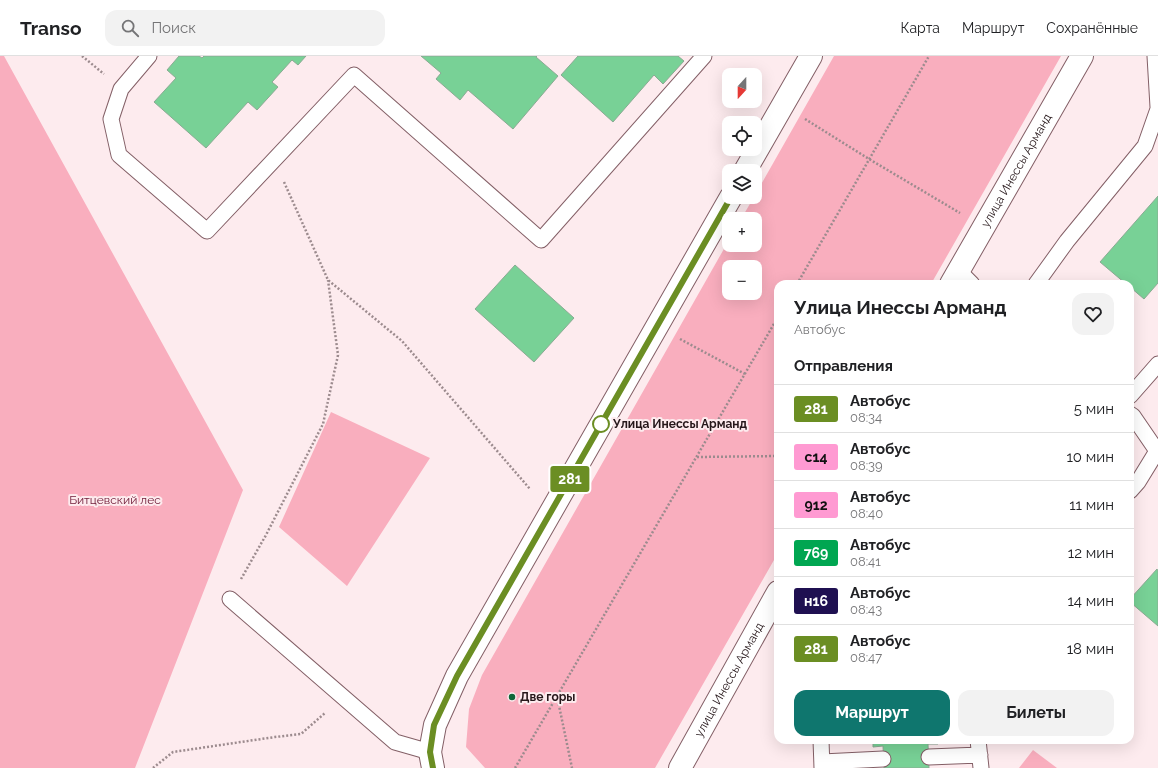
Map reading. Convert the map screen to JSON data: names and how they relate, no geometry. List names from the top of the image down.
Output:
{
  "streets": {
    "street": ["улица Инессы Арманд"]
  },
  "parks": ["Битцевский лес"],
  "places": ["Улица Инессы Арманд", "Две горы"],
  "lines": ["bus line 281"],
  "north": "bottom",
  "page": {
    "header": "Transo",
    "search": "Поиск",
    "nav": ["Карта", "Маршрут", "Сохранённые"],
    "on_map": "281",
    "map_buttons": ["+", "−"],
    "heading": [
      ["Улица Инессы Арманд", "Автобус"],
      "Отправления"
    ],
    "list": [
      {
        "mark": "281",
        "name": "Автобус",
        "note": "08:34",
        "value": "5 мин"
      },
      {
        "mark": "с14",
        "name": "Автобус",
        "note": "08:39",
        "value": "10 мин"
      },
      {
        "mark": "912",
        "name": "Автобус",
        "note": "08:40",
        "value": "11 мин"
      },
      {
        "mark": "769",
        "name": "Автобус",
        "note": "08:41",
        "value": "12 мин"
      },
      {
        "mark": "н16",
        "name": "Автобус",
        "note": "08:43",
        "value": "14 мин"
      },
      {
        "mark": "281",
        "name": "Автобус",
        "note": "08:47",
        "value": "18 мин"
      }
    ],
    "buttons": ["Маршрут", "Билеты"]
  }
}
